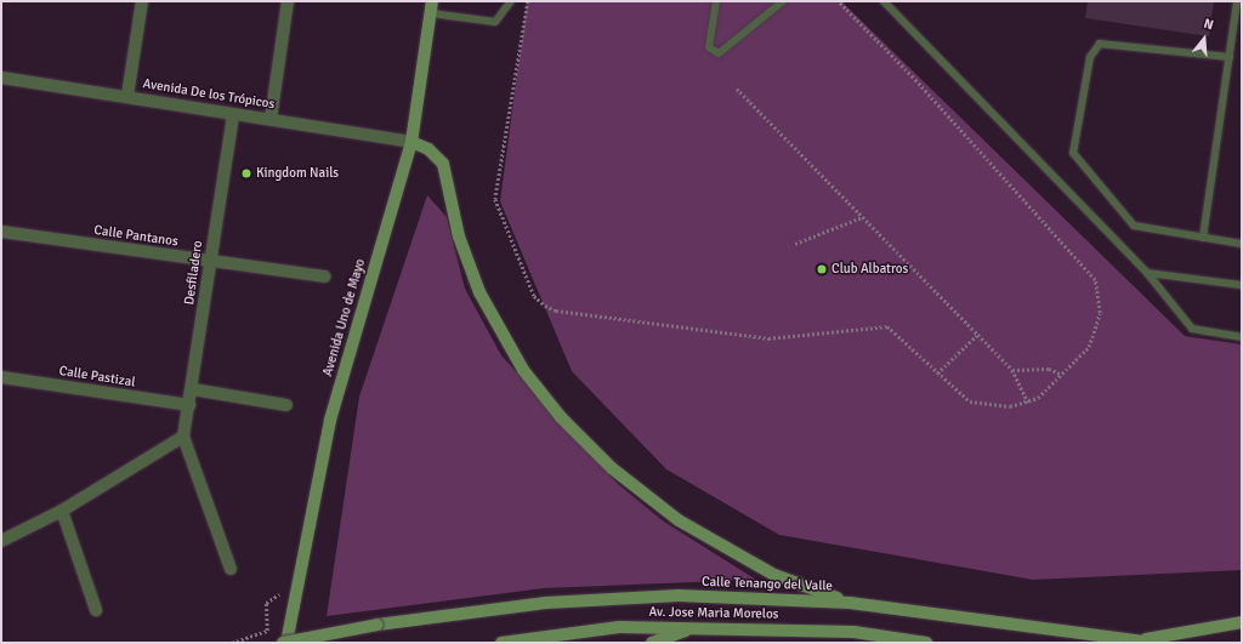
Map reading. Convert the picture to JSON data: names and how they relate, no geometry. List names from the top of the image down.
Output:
{
  "streets": {
    "main road": ["Avenida Uno de Mayo", "Calle Tenango del Valle", "Av. Jose Maria Morelos"],
    "street": [
      "Avenida De los Trópicos",
      "Calle Pantanos",
      "Desfiladero",
      "Calle Pastizal"
    ]
  },
  "crossings": [
    ["Avenida De los Trópicos", "Desfiladero"],
    ["Avenida De los Trópicos", "Avenida Uno de Mayo"],
    ["Calle Pantanos", "Desfiladero"],
    ["Desfiladero", "Calle Pastizal"]
  ],
  "places": ["Kingdom Nails", "Club Albatros"],
  "north": "top"
}
